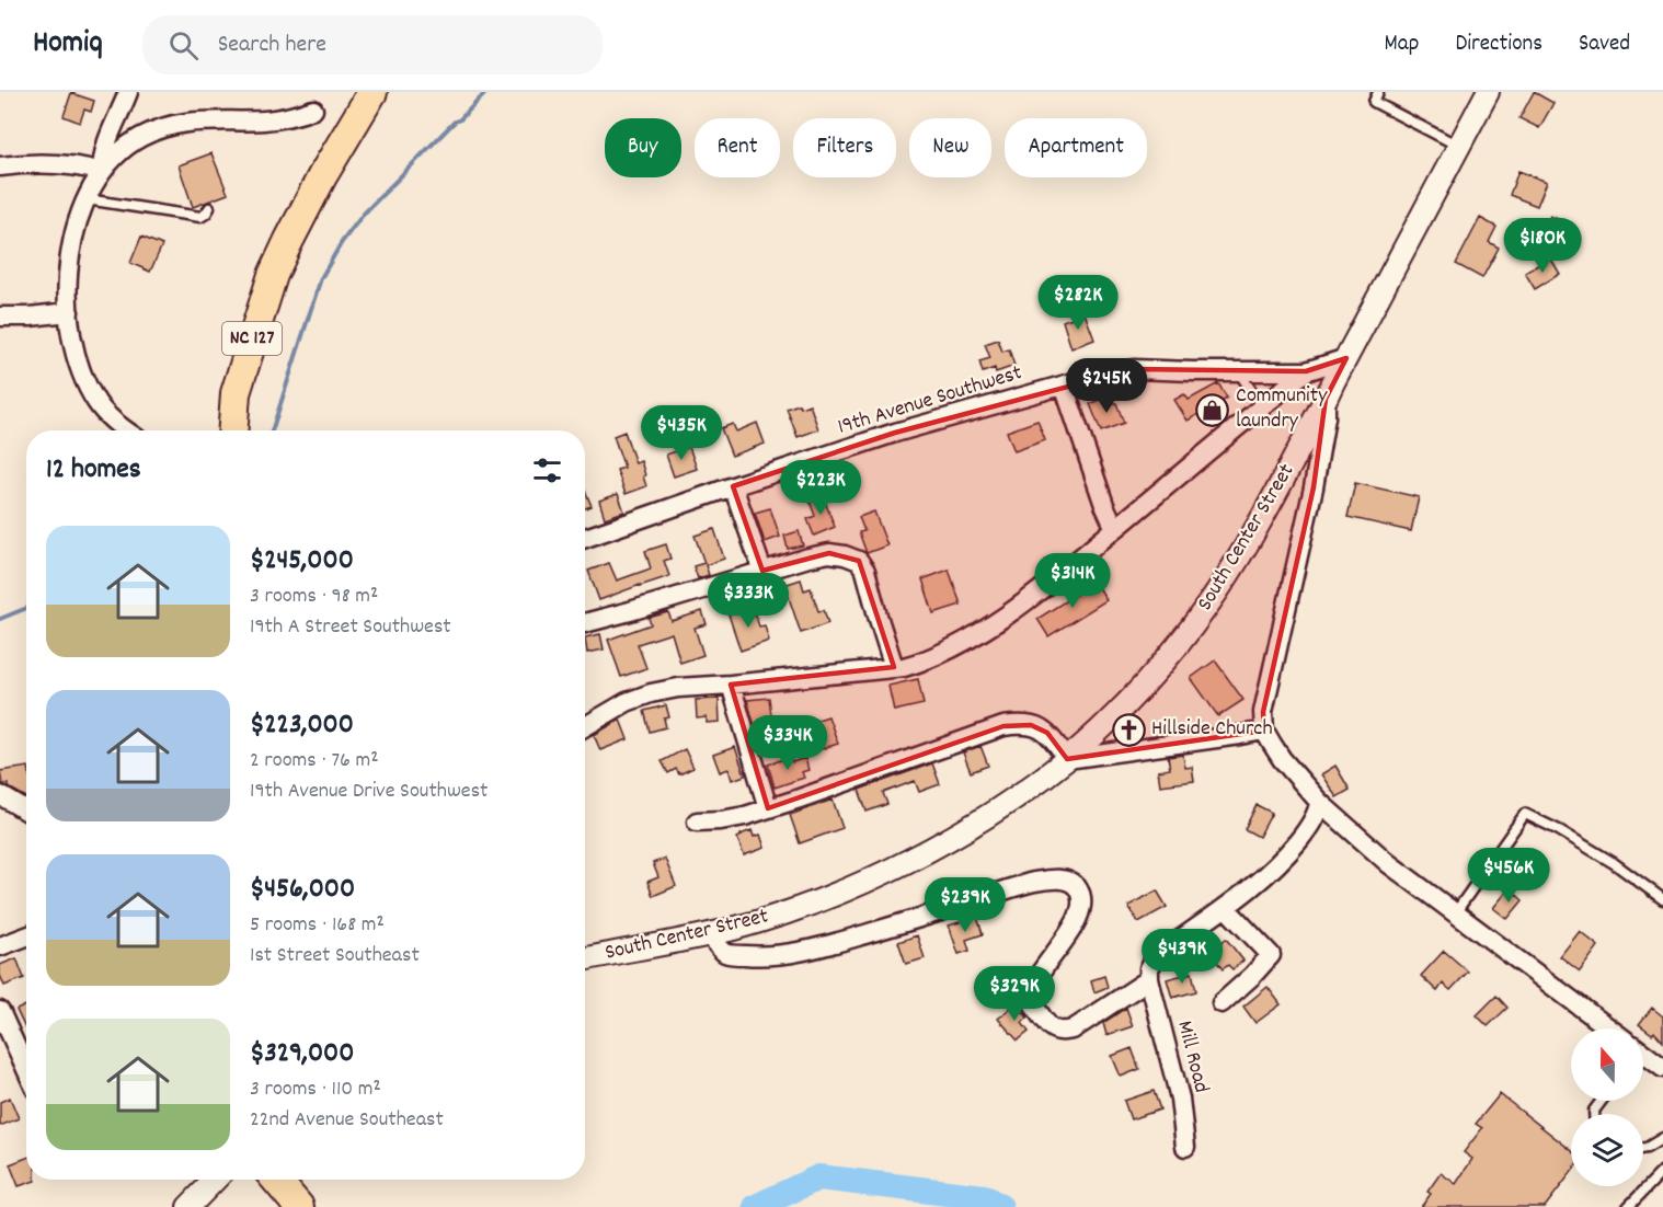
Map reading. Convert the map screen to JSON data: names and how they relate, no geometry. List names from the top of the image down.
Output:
{
  "streets": {
    "main road": ["NC 127"],
    "street": ["19th Avenue Southwest", "South Center Street", "Mill Road"]
  },
  "crossings": [
    ["19th Avenue Southwest", "South Center Street"]
  ],
  "places": {
    "shop": ["Community laundry"],
    "church": ["Hillside Church"]
  },
  "north": "top",
  "page": {
    "header": "Homiq",
    "search": "Search here",
    "nav": ["Map", "Directions", "Saved"],
    "chip": [
      "Buy",
      "Rent",
      "Filters",
      "New",
      "Apartment"
    ],
    "price": [
      "$180K",
      "$282K",
      "$245K",
      "$435K",
      "$223K",
      "$314K",
      "$333K",
      "$334K",
      "$456K",
      "$239K",
      "$439K",
      "$329K"
    ],
    "heading": "12 homes",
    "list": [
      {
        "name": "$245,000",
        "note": "3 rooms · 98 m² · 19th A Street Southwest"
      },
      {
        "name": "$223,000",
        "note": "2 rooms · 76 m² · 19th Avenue Drive Southwest"
      },
      {
        "name": "$456,000",
        "note": "5 rooms · 168 m² · 1st Street Southeast"
      },
      {
        "name": "$329,000",
        "note": "3 rooms · 110 m² · 22nd Avenue Southeast"
      }
    ]
  }
}
